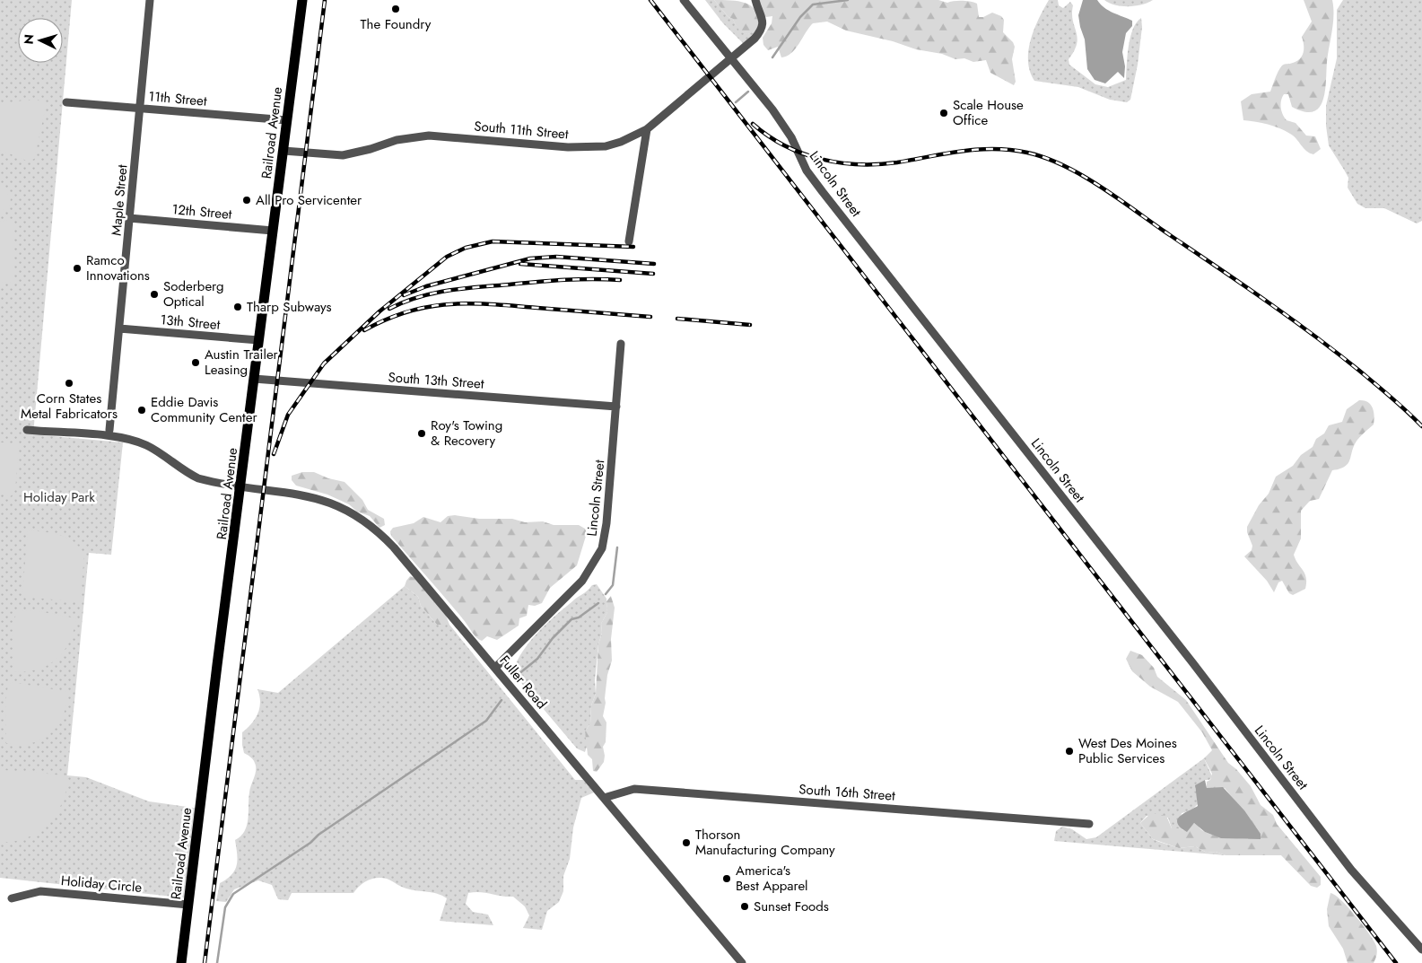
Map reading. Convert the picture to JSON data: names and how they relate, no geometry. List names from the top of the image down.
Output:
{
  "streets": {
    "main road": ["Railroad Avenue"],
    "street": [
      "11th Street",
      "South 11th Street",
      "Lincoln Street",
      "Maple Street",
      "12th Street",
      "13th Street",
      "South 13th Street",
      "Fuller Road",
      "South 16th Street",
      "Holiday Circle"
    ]
  },
  "crossings": [
    ["11th Street", "Railroad Avenue"],
    ["11th Street", "Maple Street"],
    ["South 11th Street", "Railroad Avenue"],
    ["South 11th Street", "Lincoln Street"],
    ["Railroad Avenue", "12th Street"],
    ["Railroad Avenue", "13th Street"],
    ["Railroad Avenue", "South 13th Street"],
    ["Railroad Avenue", "Fuller Road"],
    ["Railroad Avenue", "Holiday Circle"],
    ["Lincoln Street", "South 13th Street"],
    ["Lincoln Street", "Fuller Road"],
    ["Maple Street", "12th Street"],
    ["Maple Street", "13th Street"],
    ["Fuller Road", "South 16th Street"]
  ],
  "parks": ["Holiday Park"],
  "places": [
    "The Foundry",
    "Scale House Office",
    "All Pro Servicenter",
    "Ramco Innovations",
    "Soderberg Optical",
    "Tharp Subways",
    "Austin Trailer Leasing",
    "Corn States Metal Fabricators",
    "Eddie Davis Community Center",
    "Roy's Towing & Recovery",
    "West Des Moines Public Services",
    "Thorson Manufacturing Company",
    "America's Best Apparel",
    "Sunset Foods"
  ],
  "north": "left"
}
